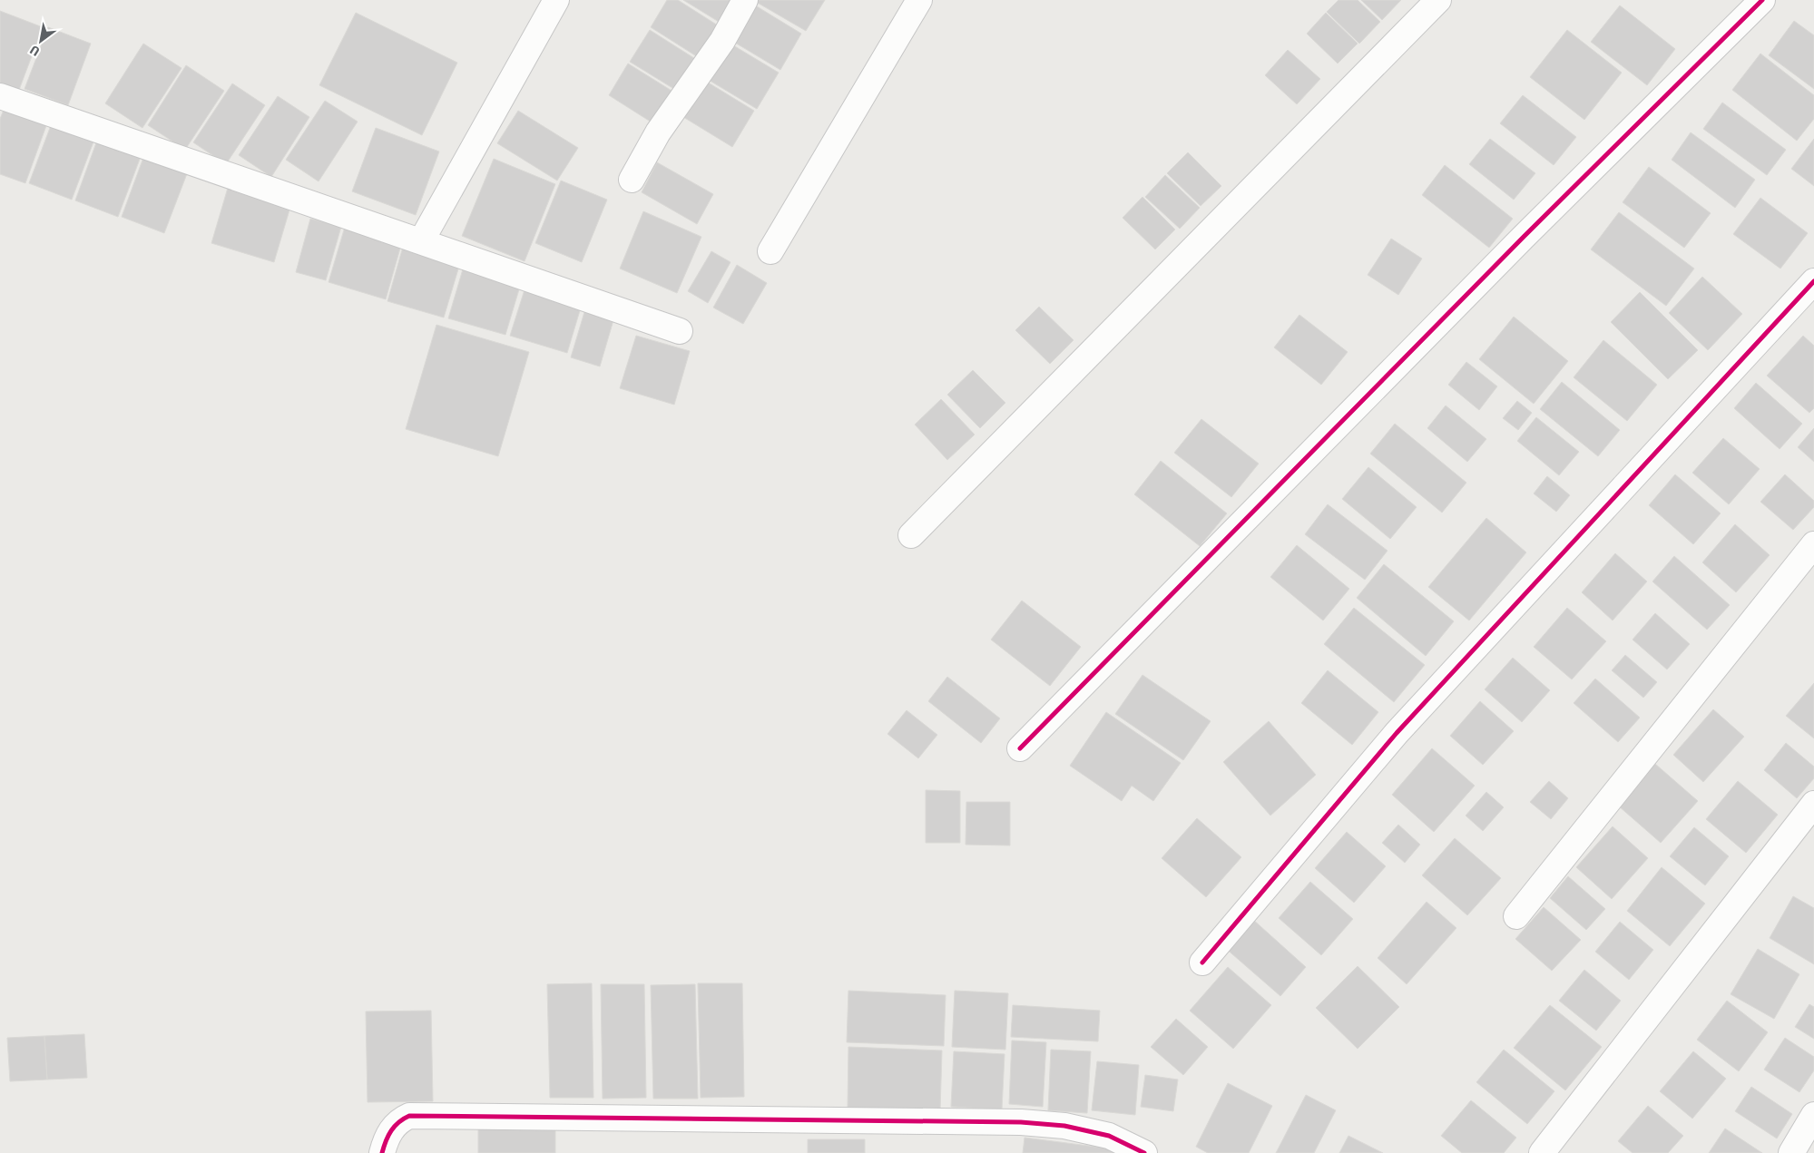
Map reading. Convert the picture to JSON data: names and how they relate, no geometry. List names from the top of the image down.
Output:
{
  "north": "bottom left"
}
